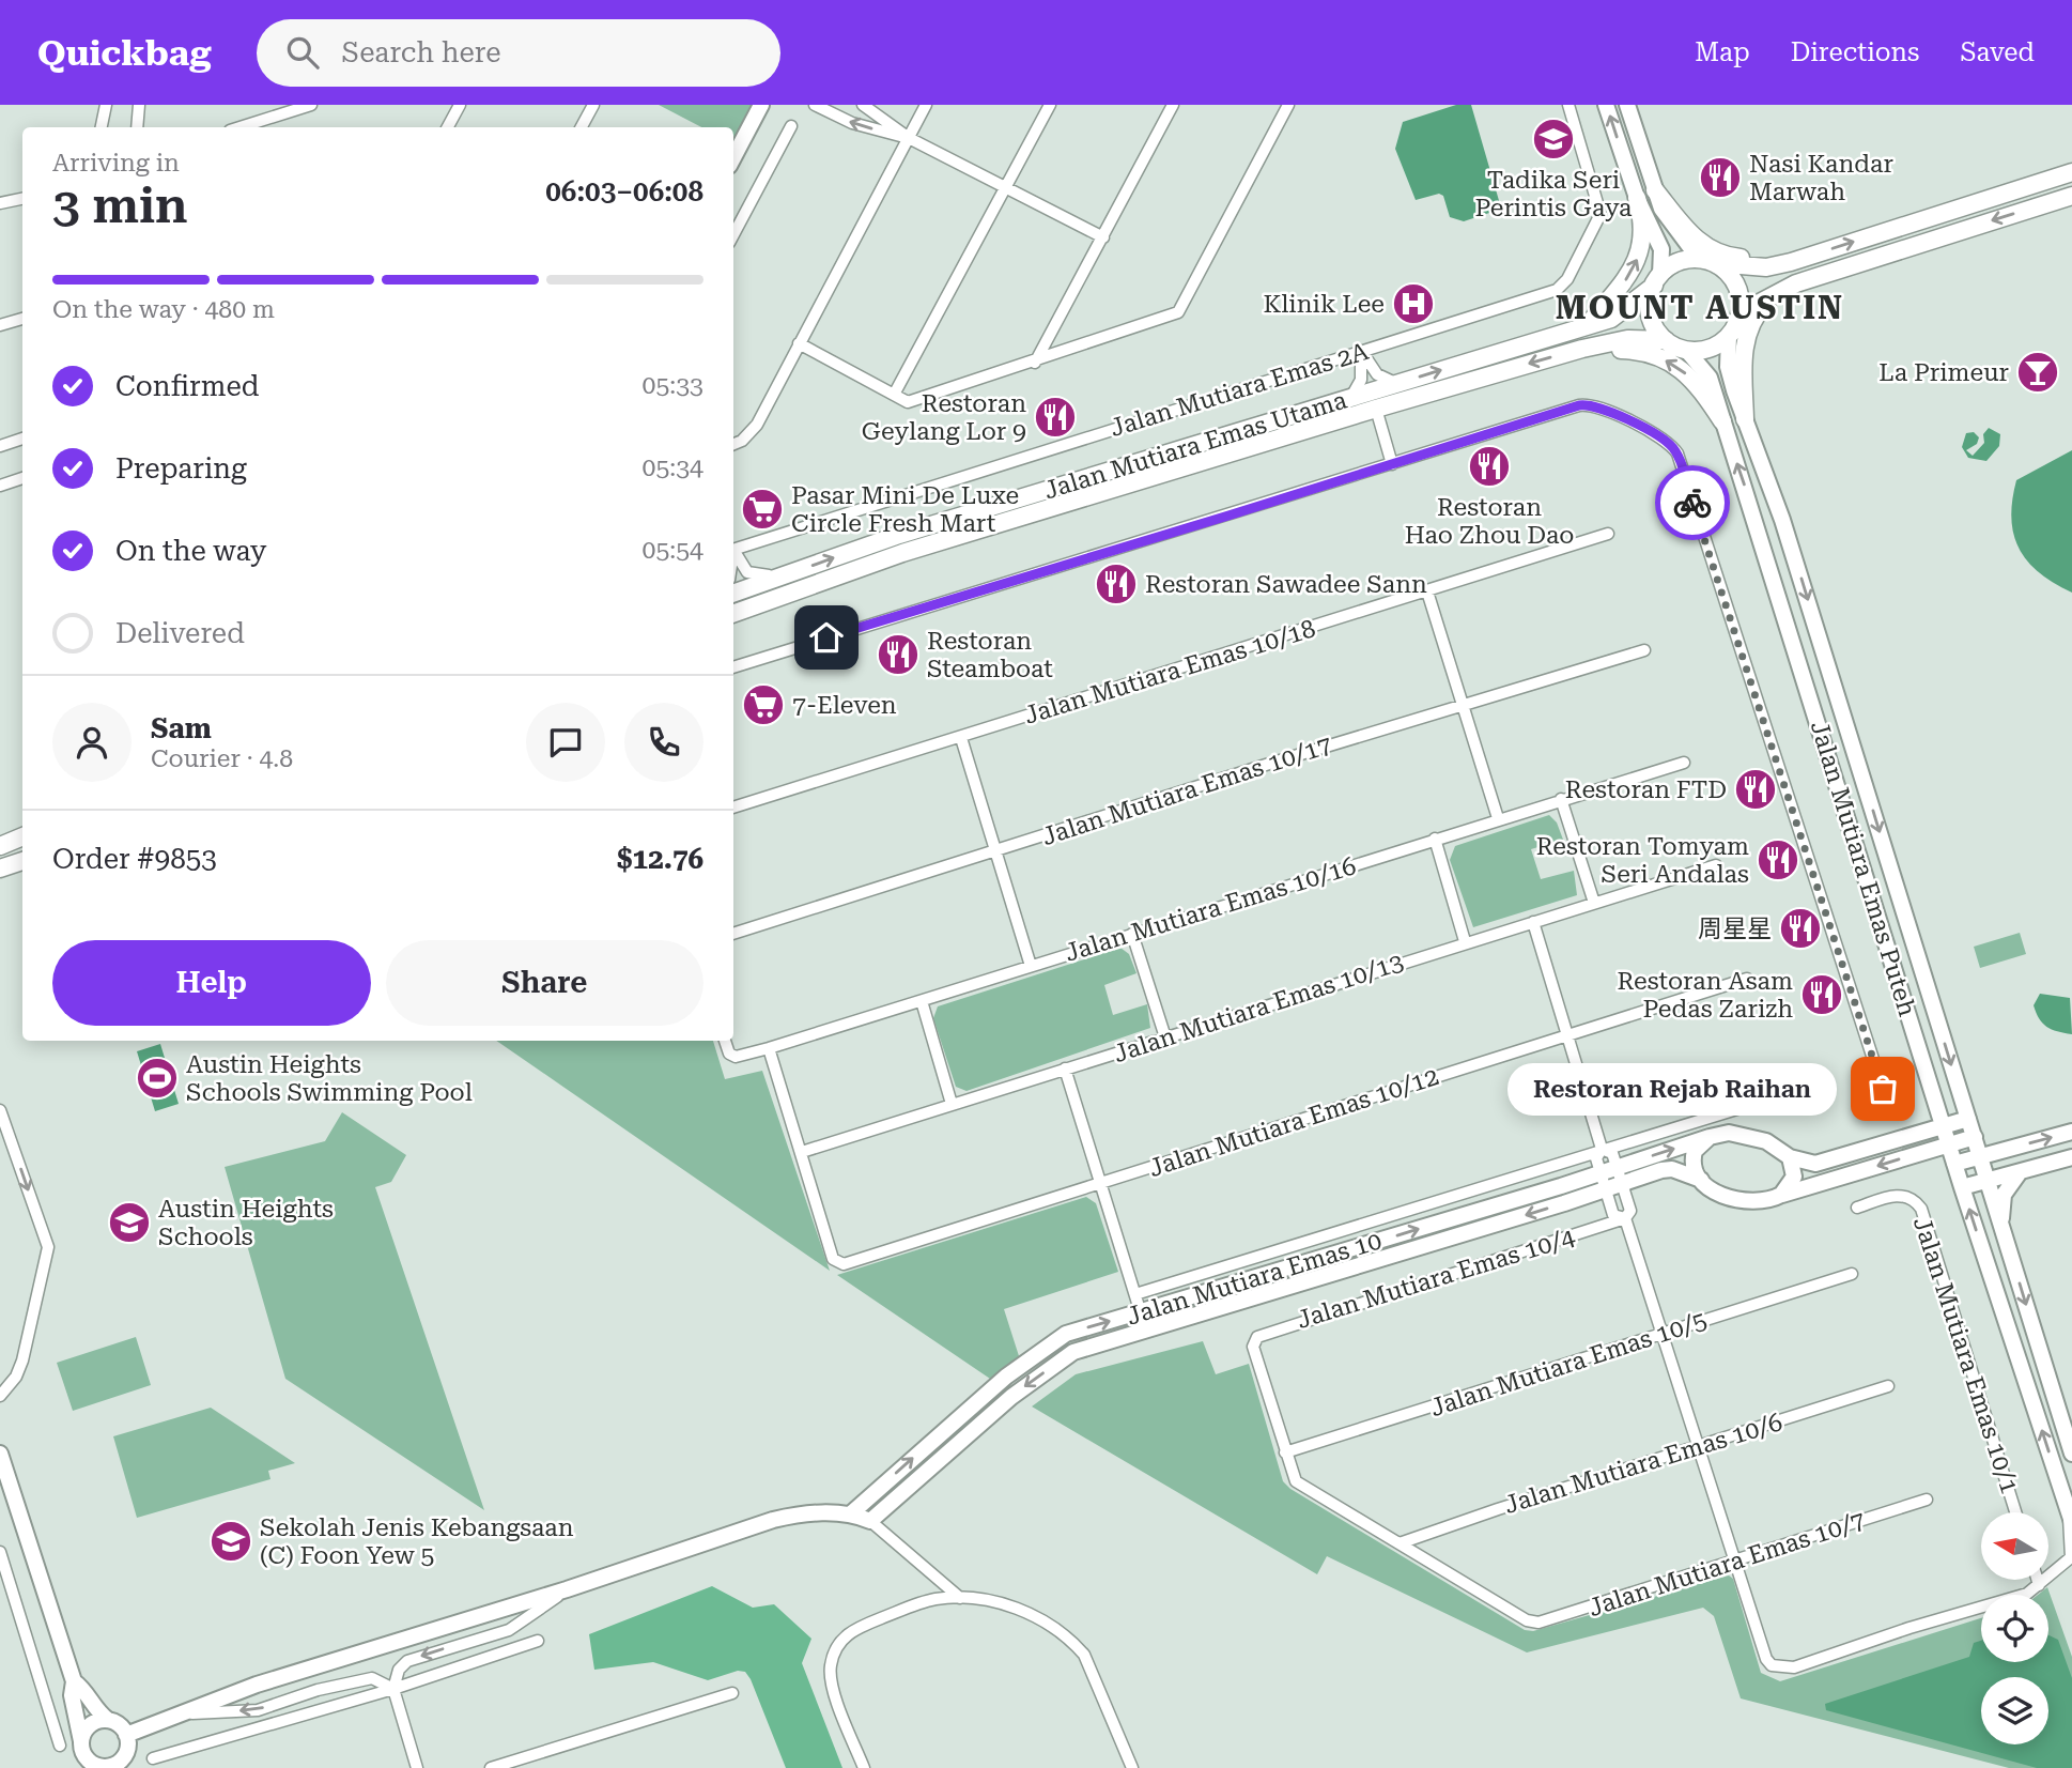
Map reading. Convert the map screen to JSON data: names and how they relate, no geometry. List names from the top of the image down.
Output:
{
  "streets": {
    "main road": ["Jalan Mutiara Emas Utama"],
    "street": [
      "Jalan Mutiara Emas 2A",
      "Jalan Mutiara Emas 10/18",
      "Jalan Mutiara Emas 10/17",
      "Jalan Mutiara Emas Puteh",
      "Jalan Mutiara Emas 10/16",
      "Jalan Mutiara Emas 10/13",
      "Jalan Mutiara Emas 10/12",
      "Jalan Mutiara Emas 10",
      "Jalan Mutiara Emas 10/4",
      "Jalan Mutiara Emas 10/1",
      "Jalan Mutiara Emas 10/5",
      "Jalan Mutiara Emas 10/6",
      "Jalan Mutiara Emas 10/7"
    ]
  },
  "crossings": [
    ["Jalan Mutiara Emas Utama", "Jalan Mutiara Emas Puteh"],
    ["Jalan Mutiara Emas 10/13", "Jalan Mutiara Emas 10/12"],
    ["Jalan Mutiara Emas 10/4", "Jalan Mutiara Emas 10/5"],
    ["Jalan Mutiara Emas 10/6", "Jalan Mutiara Emas 10/7"]
  ],
  "districts": ["MOUNT AUSTIN"],
  "places": {
    "school or university": ["Tadika Seri Perintis Gaya", "Austin Heights Schools", "Sekolah Jenis Kebangsaan (C) Foon Yew 5"],
    "restaurant": [
      "Nasi Kandar Marwah",
      "Restoran Geylang Lor 9",
      "Restoran Hao Zhou Dao",
      "Restoran Sawadee Sann",
      "Restoran Steamboat",
      "Restoran FTD",
      "Restoran Tomyam Seri Andalas",
      "周星星",
      "Restoran Asam Pedas Zarizh"
    ],
    "hospital": ["Klinik Lee"],
    "bar": ["La Primeur"],
    "supermarket": ["Pasar Mini De Luxe Circle Fresh Mart", "7-Eleven"],
    "sports": ["Austin Heights Schools Swimming Pool"],
    "other": ["Restoran Rejab Raihan"]
  },
  "north": "left",
  "page": {
    "header": "Quickbag",
    "search": "Search here",
    "nav": ["Map", "Directions", "Saved"],
    "heading": ["3 min", "Arriving in", "06:03–06:08"],
    "panel": [
      "Sam",
      "Courier · 4.8",
      "Order #9853",
      "$12.76"
    ],
    "bar": "On the way · 480 m",
    "list": [
      ["Confirmed", "05:33"],
      ["Preparing", "05:34"],
      ["On the way", "05:54"],
      "Delivered"
    ],
    "buttons": ["Help", "Share"],
    "bubble": "Restoran Rejab Raihan"
  }
}
